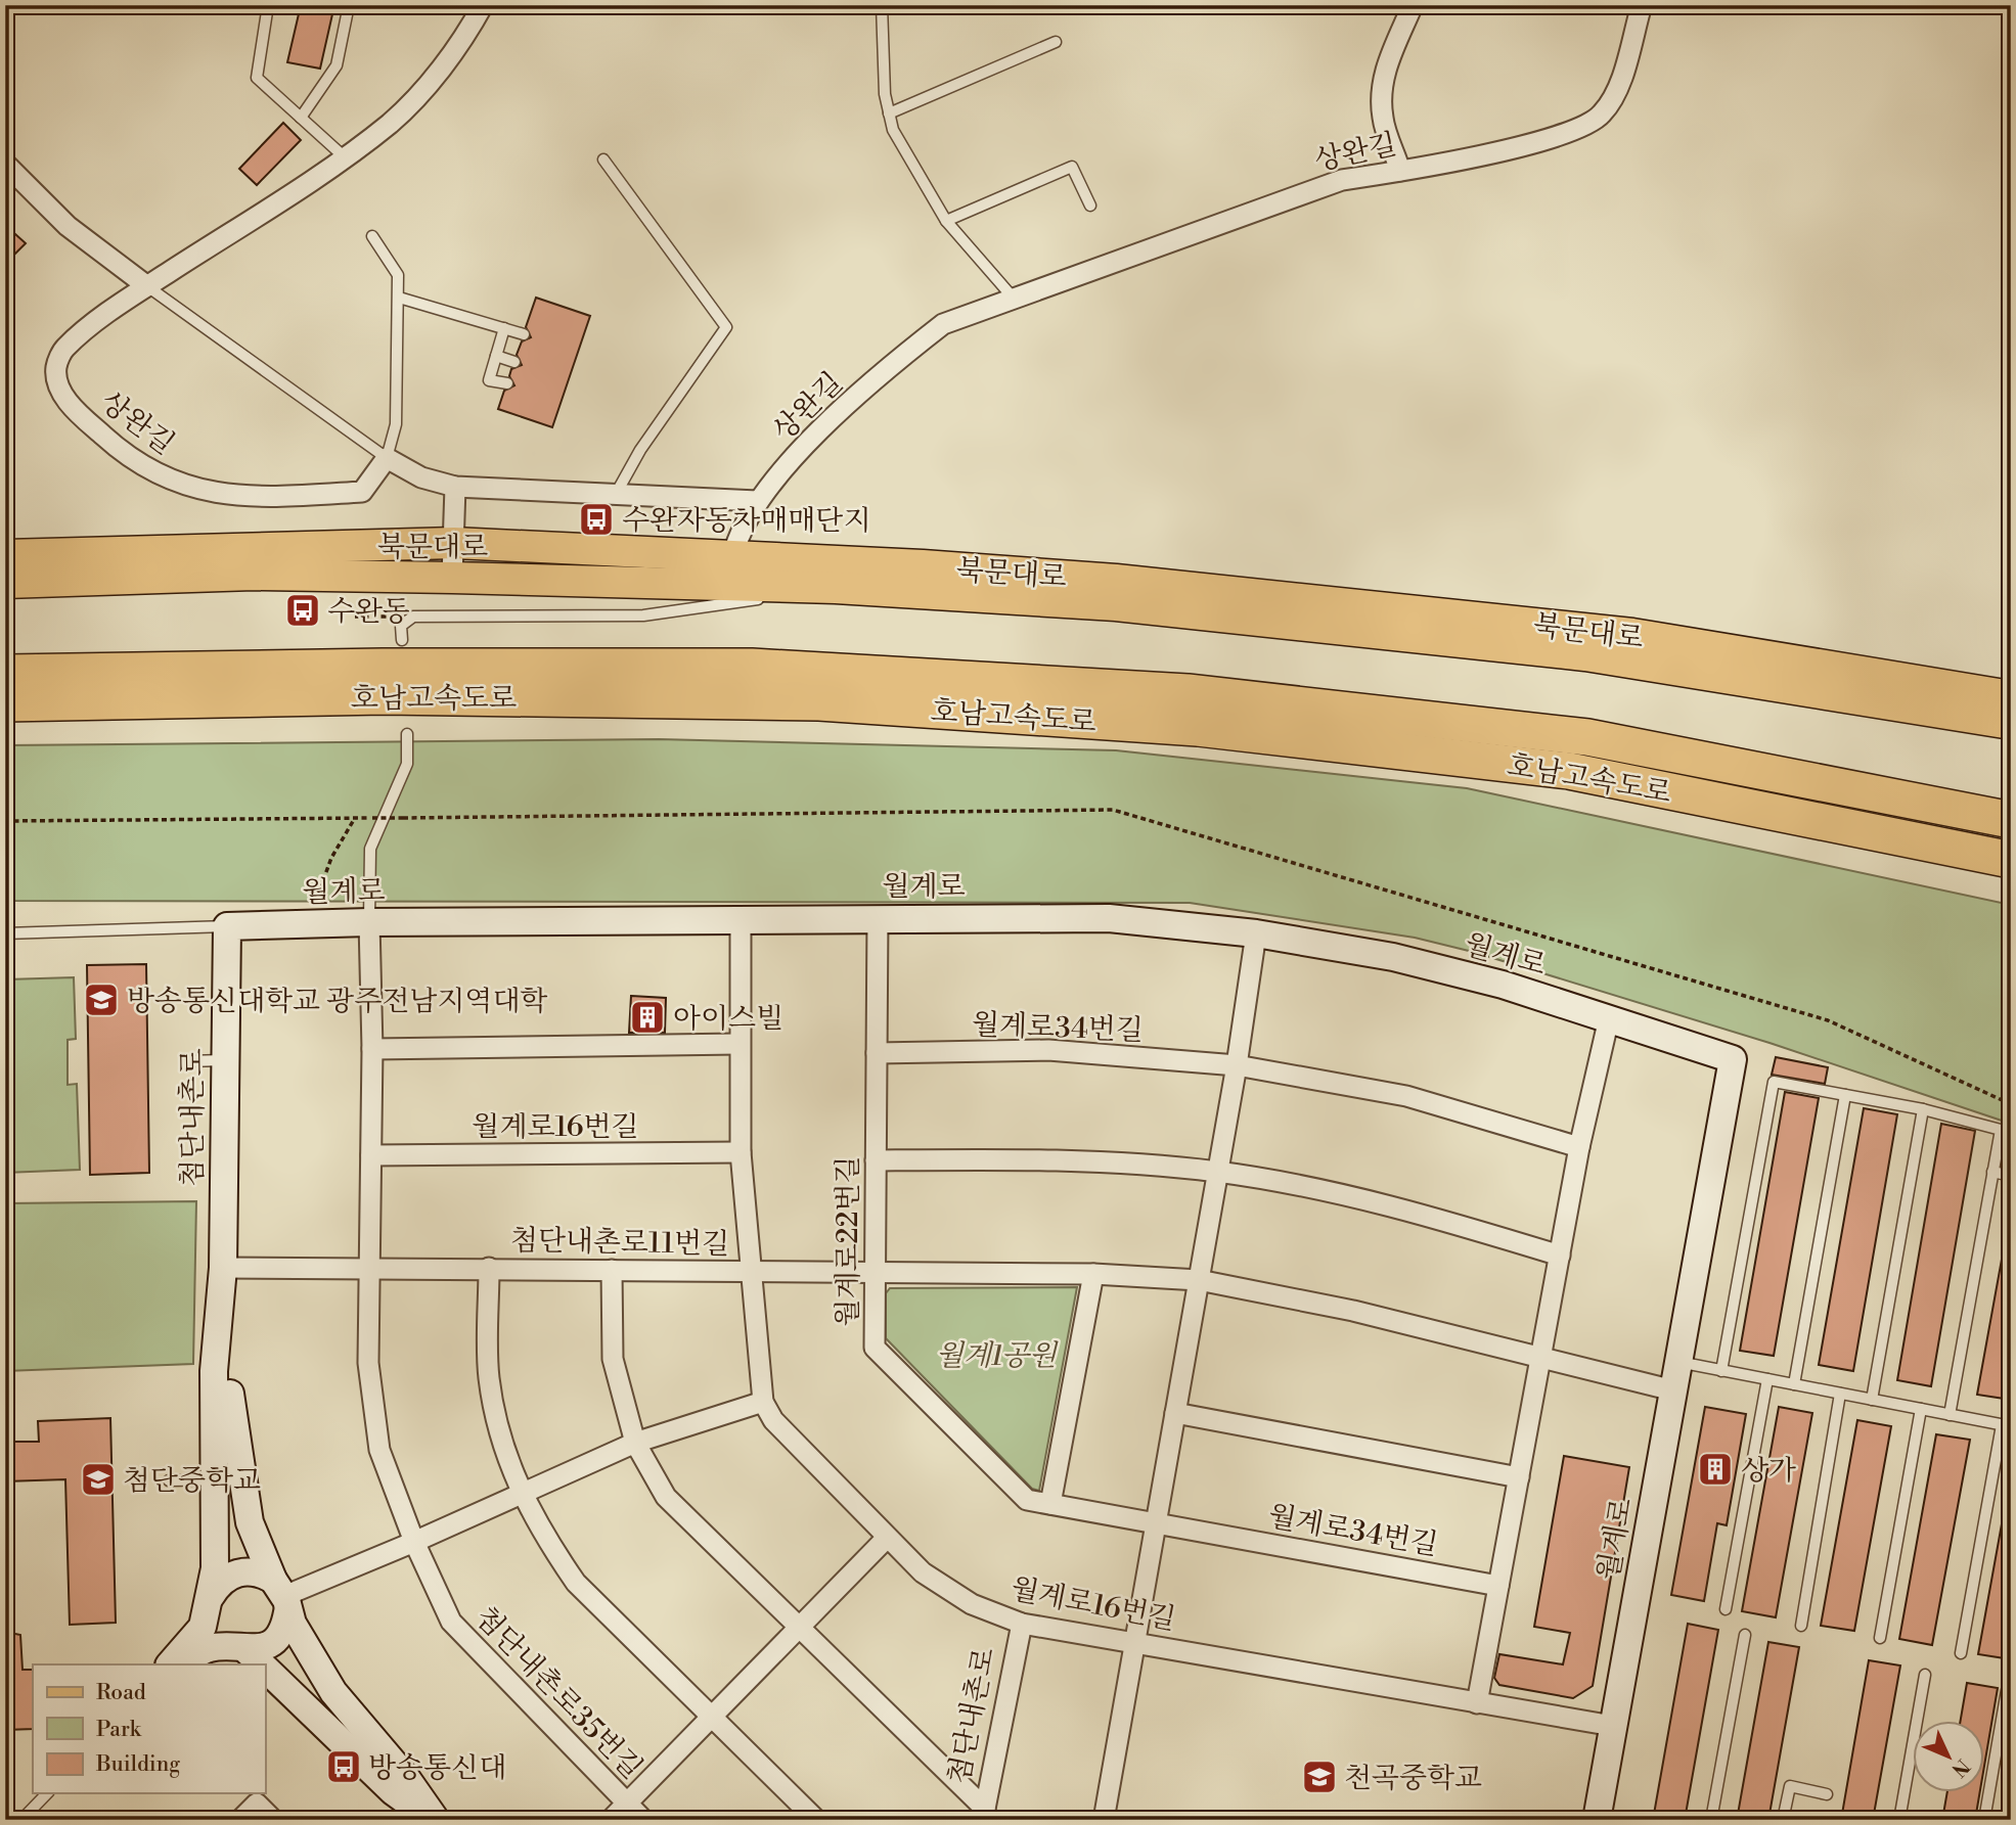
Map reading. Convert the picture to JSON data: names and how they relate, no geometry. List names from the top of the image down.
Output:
{
  "streets": {
    "highway": ["호남고속도로"],
    "main road": ["북문대로"],
    "street": [
      "상완길",
      "월계로",
      "월계로34번길",
      "첨단내촌로",
      "월계로16번길",
      "첨단내촌로11번길",
      "월계로22번길",
      "첨단내촌로35번길"
    ]
  },
  "crossings": [
    ["상완길", "북문대로"],
    ["월계로", "첨단내촌로"],
    ["월계로", "월계로16번길"],
    ["월계로", "월계로22번길"],
    ["월계로34번길", "월계로22번길"],
    ["첨단내촌로", "월계로16번길"],
    ["첨단내촌로", "첨단내촌로11번길"],
    ["월계로16번길", "첨단내촌로35번길"],
    ["첨단내촌로11번길", "월계로22번길"]
  ],
  "parks": ["월계1공원"],
  "places": {
    "bus stop": ["수완자동차매매단지", "수완동", "방송통신대"],
    "school or university": ["방송통신대학교 광주전남지역대학", "첨단중학교", "천곡중학교"],
    "building": ["아이스빌", "상가"]
  },
  "legend": ["Road", "Park", "Building"],
  "north": "bottom right"
}
